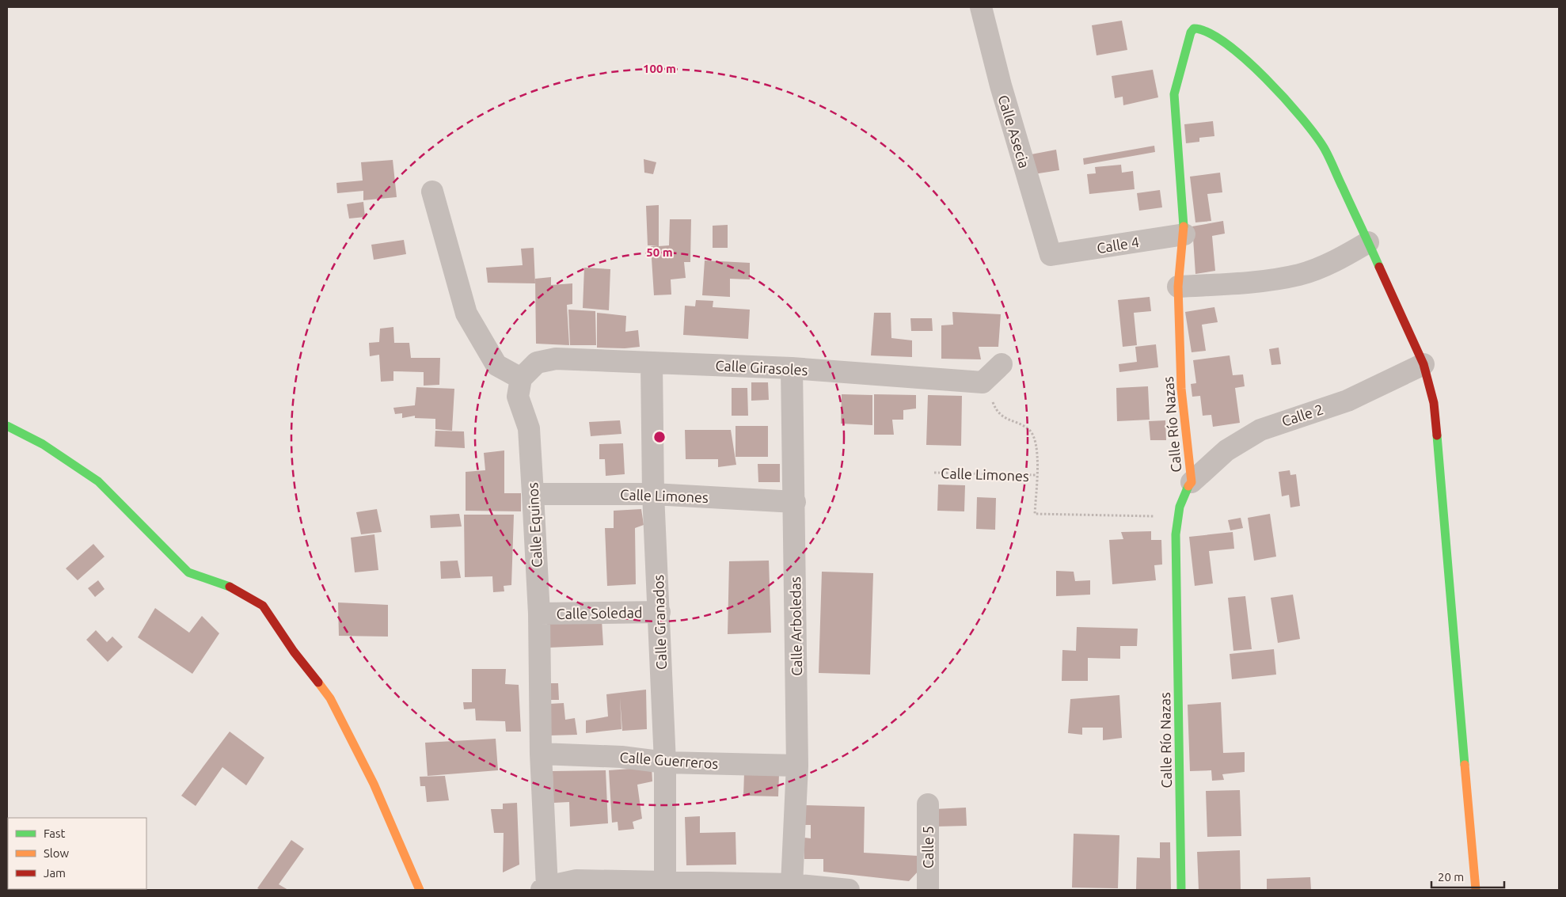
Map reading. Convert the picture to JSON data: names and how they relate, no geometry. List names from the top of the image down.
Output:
{
  "streets": {
    "street": [
      "Calle Asecia",
      "Calle 4",
      "Calle Girasoles",
      "Calle 2",
      "Calle Río Nazas",
      "Calle Limones",
      "Calle Equinos",
      "Calle Soledad",
      "Calle Granados",
      "Calle Arboledas",
      "Calle Guerreros",
      "Calle 5"
    ]
  },
  "crossings": [
    ["Calle Asecia", "Calle 4"],
    ["Calle 4", "Calle Río Nazas"],
    ["Calle Girasoles", "Calle Equinos"],
    ["Calle Girasoles", "Calle Granados"],
    ["Calle Girasoles", "Calle Arboledas"],
    ["Calle 2", "Calle Río Nazas"],
    ["Calle Limones", "Calle Equinos"],
    ["Calle Limones", "Calle Granados"],
    ["Calle Limones", "Calle Arboledas"],
    ["Calle Equinos", "Calle Soledad"],
    ["Calle Equinos", "Calle Guerreros"],
    ["Calle Soledad", "Calle Granados"],
    ["Calle Granados", "Calle Guerreros"],
    ["Calle Arboledas", "Calle Guerreros"]
  ],
  "legend": ["Fast", "Slow", "Jam"],
  "scale_bar": "20 m",
  "rings": ["100 m", "50 m"]
}
